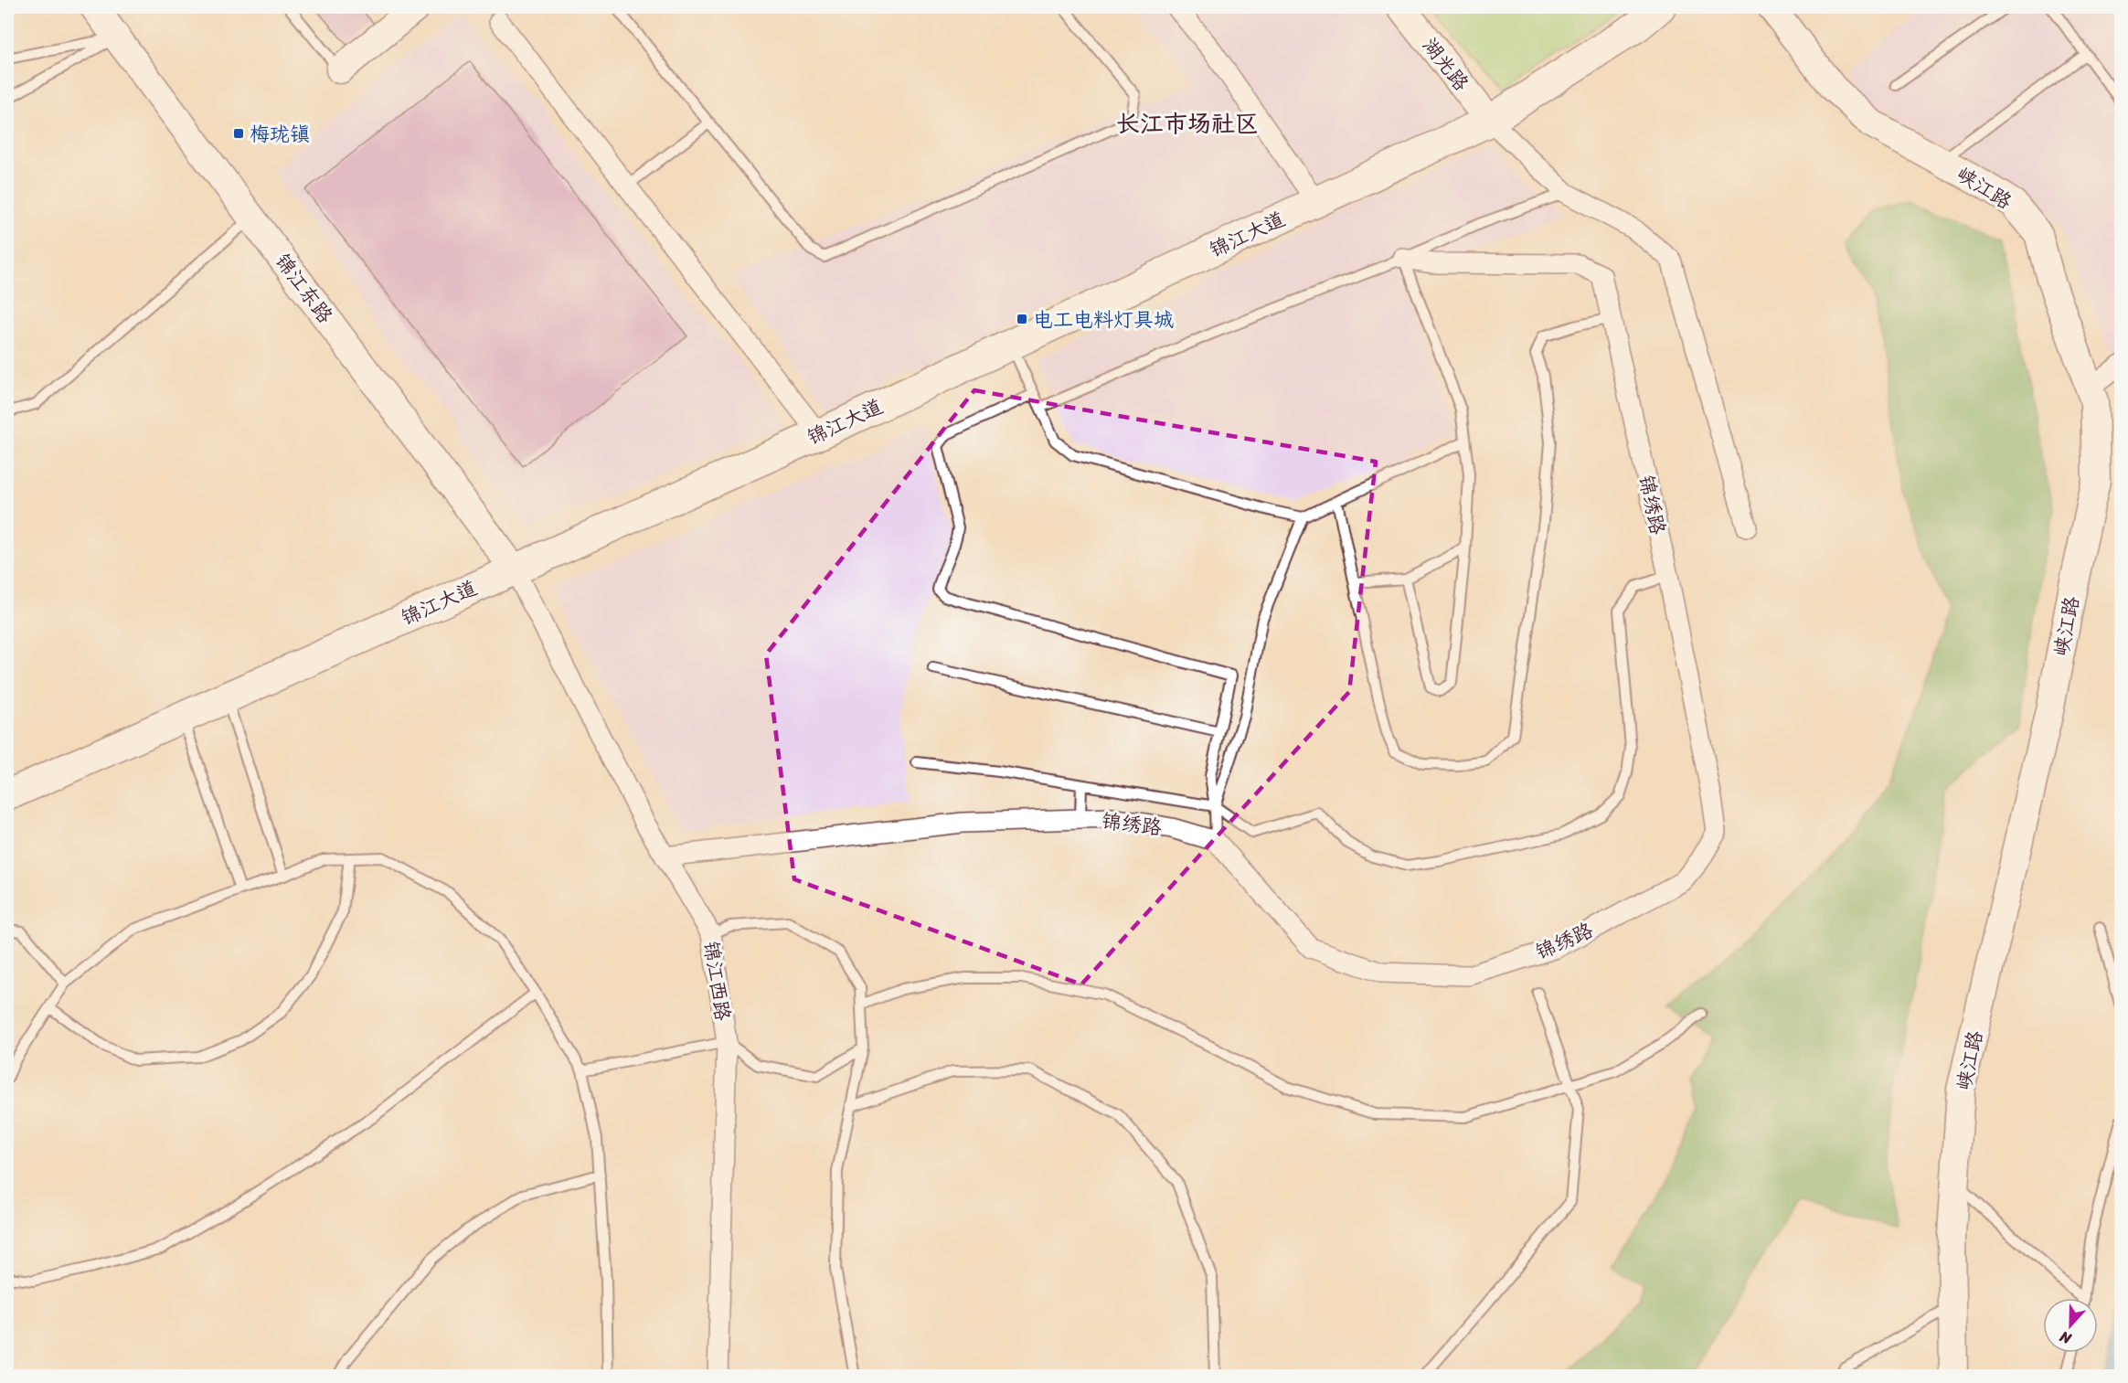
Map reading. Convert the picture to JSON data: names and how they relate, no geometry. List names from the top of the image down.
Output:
{
  "streets": {
    "main road": ["锦江大道"],
    "street": [
      "湖光路",
      "峡江路",
      "锦江东路",
      "锦绣路",
      "锦江西路"
    ]
  },
  "crossings": [
    ["湖光路", "锦江大道"],
    ["锦江大道", "锦江东路"],
    ["锦江大道", "锦江西路"],
    ["锦江东路", "锦江西路"],
    ["锦绣路", "锦江西路"]
  ],
  "districts": ["长江市场社区"],
  "places": {
    "transit": ["梅珑镇", "电工电料灯具城"]
  },
  "north": "bottom"
}
